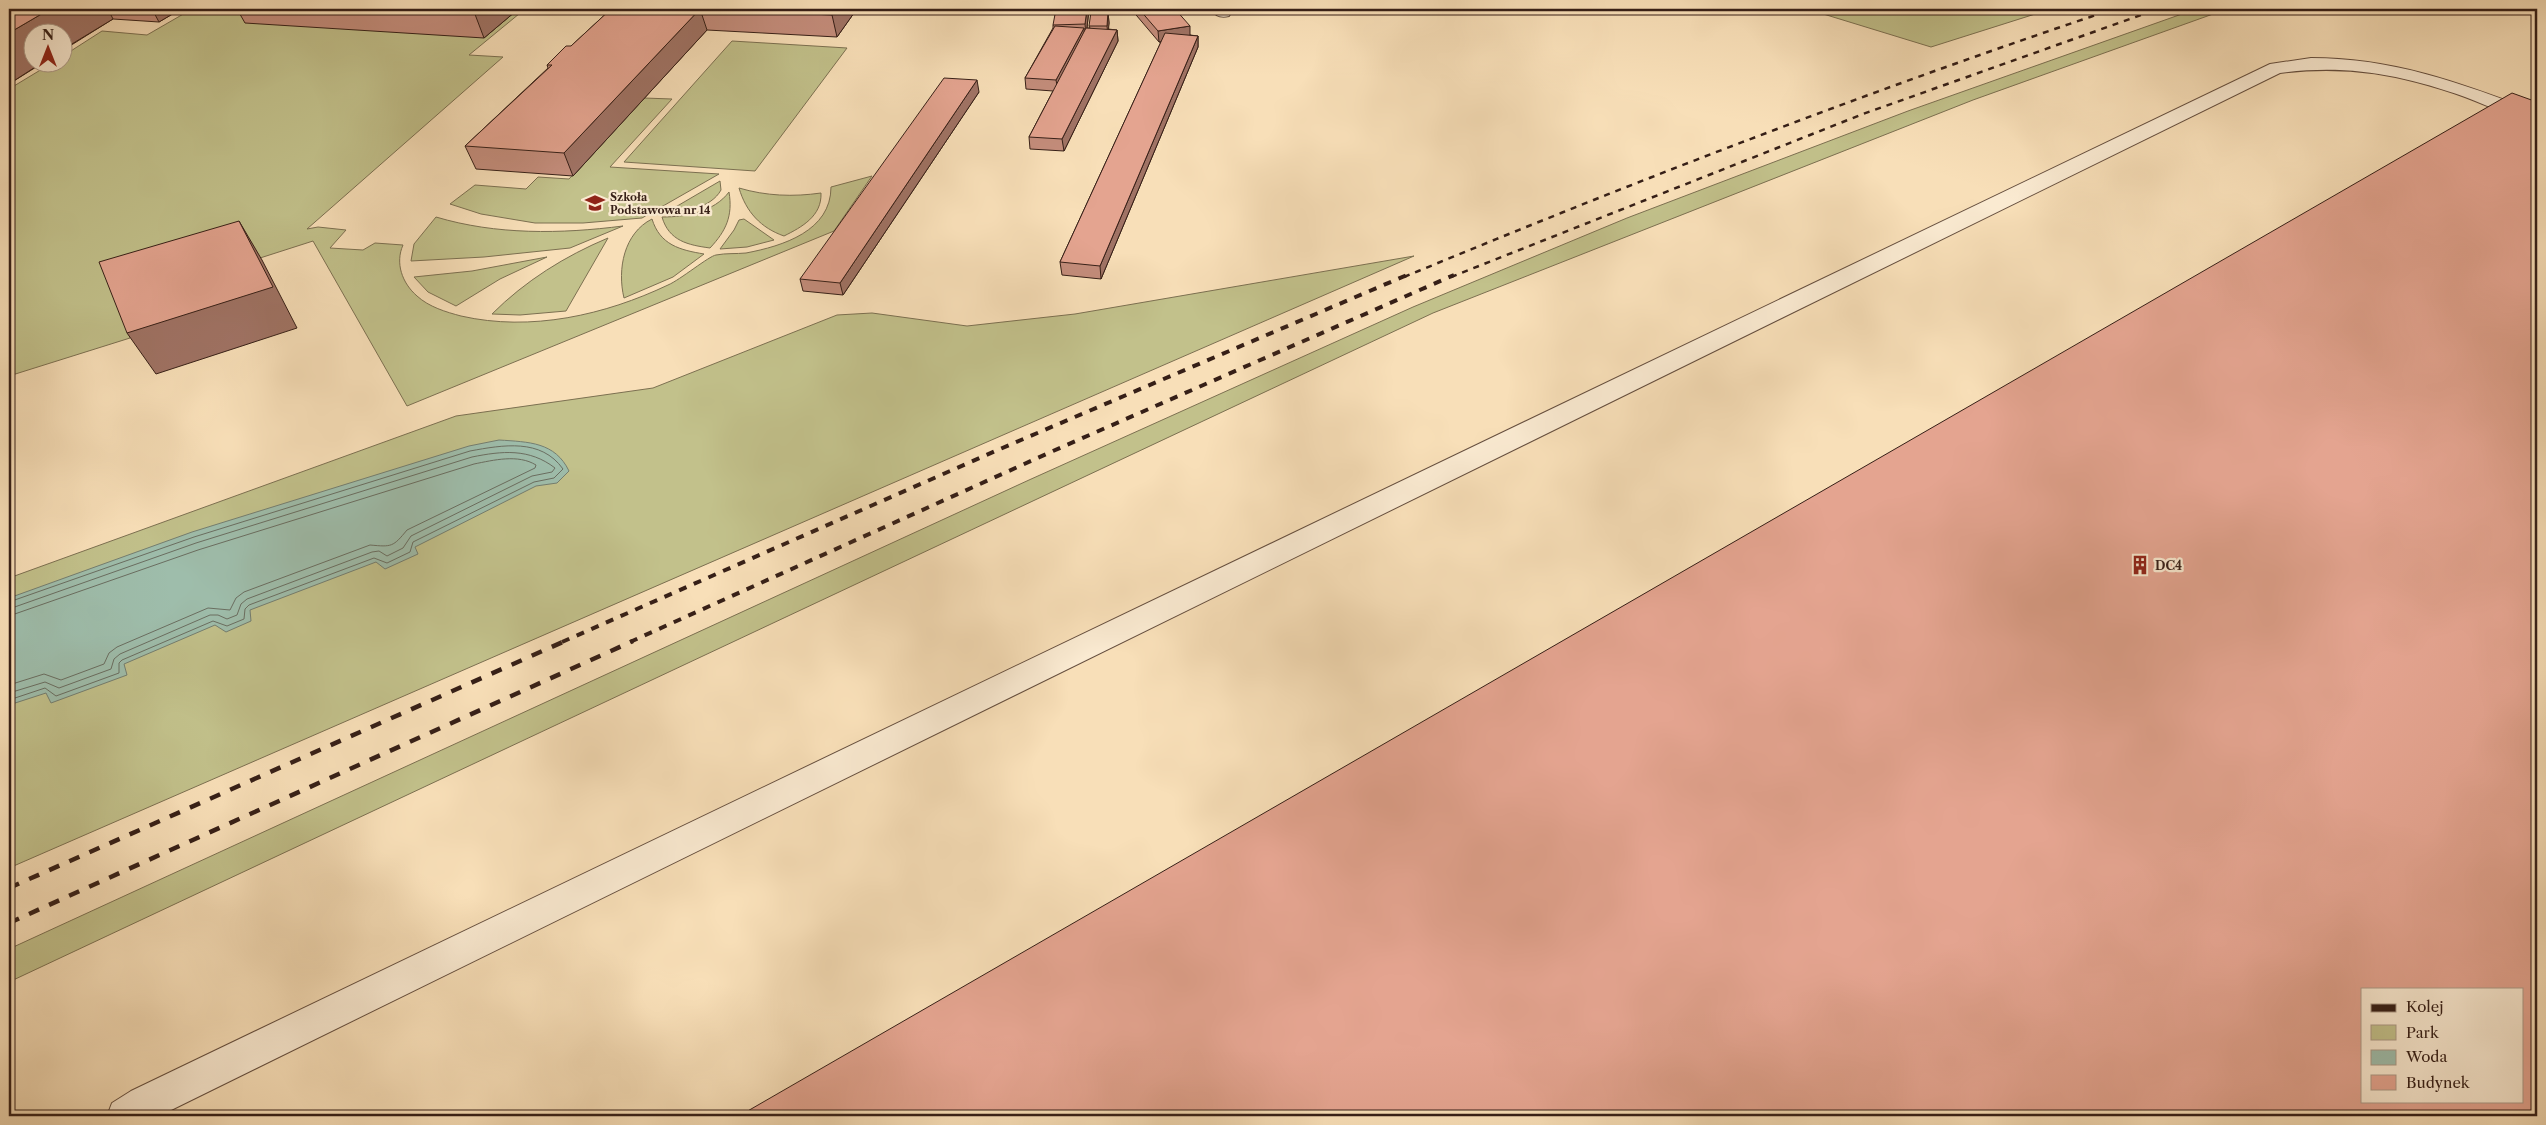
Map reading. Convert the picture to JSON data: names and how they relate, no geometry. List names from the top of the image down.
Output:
{
  "places": {
    "school or university": ["Szkoła Podstawowa nr 14"],
    "building": ["DC4"]
  },
  "legend": [
    "Kolej",
    "Park",
    "Woda",
    "Budynek"
  ],
  "north": "top"
}
